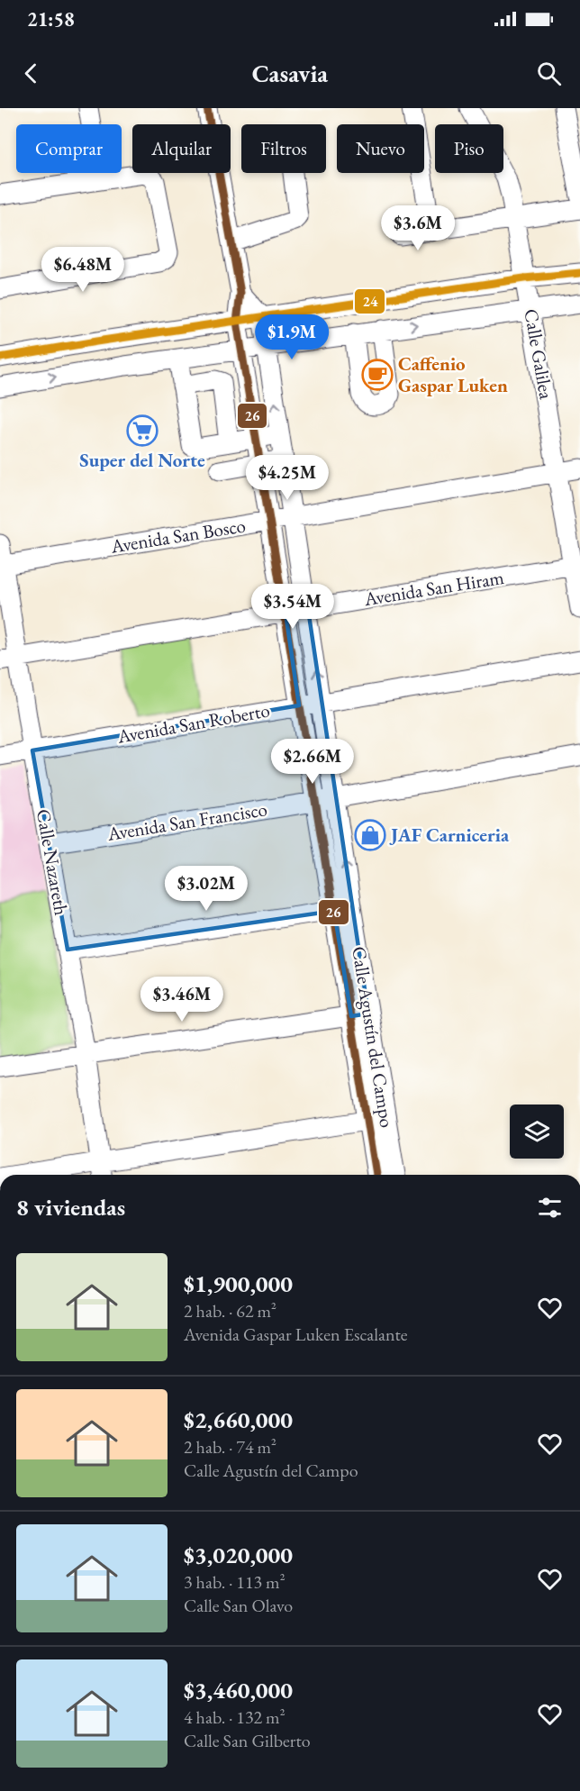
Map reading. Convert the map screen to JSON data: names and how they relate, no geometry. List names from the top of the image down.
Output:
{
  "streets": {
    "street": [
      "Calle Galilea",
      "Avenida San Bosco",
      "Avenida San Hiram",
      "Avenida San Roberto",
      "Avenida San Francisco",
      "Calle Nazareth",
      "Calle Agustín del Campo"
    ]
  },
  "crossings": [
    ["Calle Galilea", "Avenida San Bosco"],
    ["Calle Galilea", "Avenida San Hiram"],
    ["Avenida San Bosco", "Calle Nazareth"],
    ["Avenida San Bosco", "Calle Agustín del Campo"],
    ["Avenida San Hiram", "Calle Nazareth"],
    ["Avenida San Hiram", "Calle Agustín del Campo"],
    ["Avenida San Roberto", "Calle Nazareth"],
    ["Avenida San Roberto", "Calle Agustín del Campo"],
    ["Avenida San Francisco", "Calle Nazareth"],
    ["Avenida San Francisco", "Calle Agustín del Campo"]
  ],
  "places": {
    "cafe": ["Caffenio Gaspar Luken"],
    "supermarket": ["Super del Norte"],
    "shop": ["JAF Carniceria"]
  },
  "lines": ["transit line 26", "transit line 24"],
  "page": {
    "status": "21:58",
    "header": "Casavia",
    "chip": [
      "Comprar",
      "Alquilar",
      "Filtros",
      "Nuevo",
      "Piso"
    ],
    "price": [
      "$3.6M",
      "$6.48M",
      "$1.9M",
      "$4.25M",
      "$3.54M",
      "$2.66M",
      "$3.02M",
      "$3.46M"
    ],
    "heading": "8 viviendas",
    "list": [
      {
        "name": "$1,900,000",
        "note": "2 hab. · 62 m² · Avenida Gaspar Luken Escalante"
      },
      {
        "name": "$2,660,000",
        "note": "2 hab. · 74 m² · Calle Agustín del Campo"
      },
      {
        "name": "$3,020,000",
        "note": "3 hab. · 113 m² · Calle San Olavo"
      },
      {
        "name": "$3,460,000",
        "note": "4 hab. · 132 m² · Calle San Gilberto"
      }
    ]
  }
}
